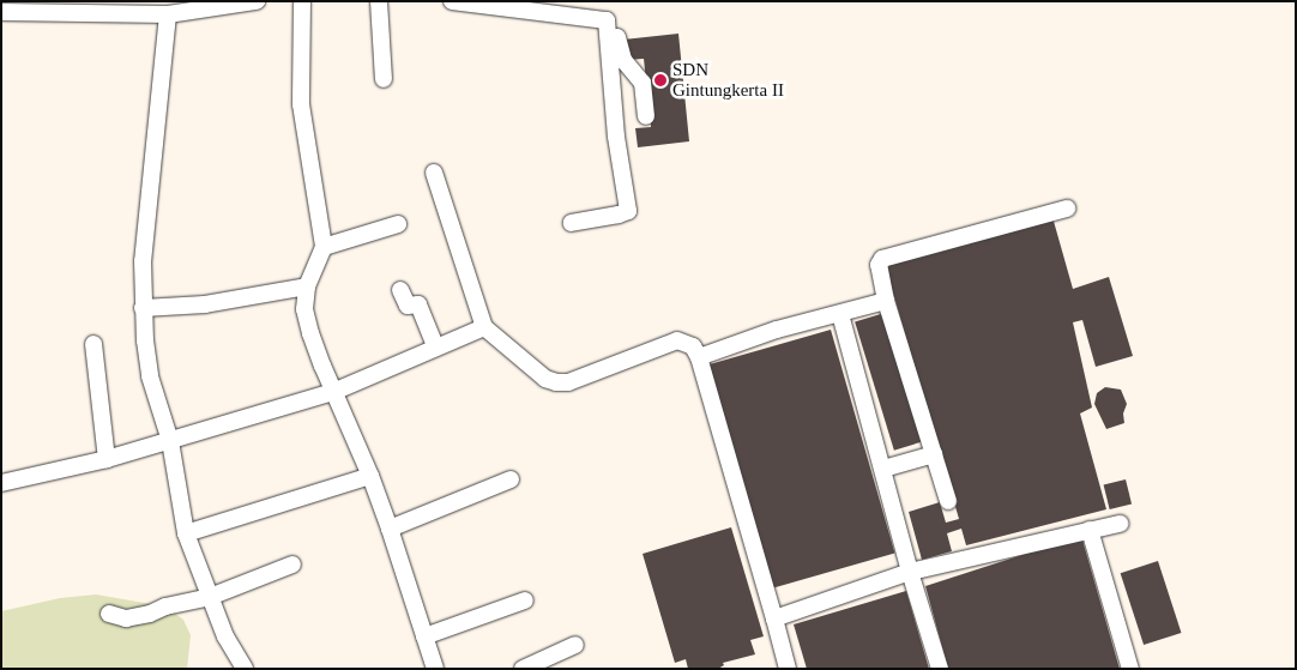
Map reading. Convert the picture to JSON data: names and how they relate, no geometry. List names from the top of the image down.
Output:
{
  "places": ["SDN Gintungkerta II"]
}
